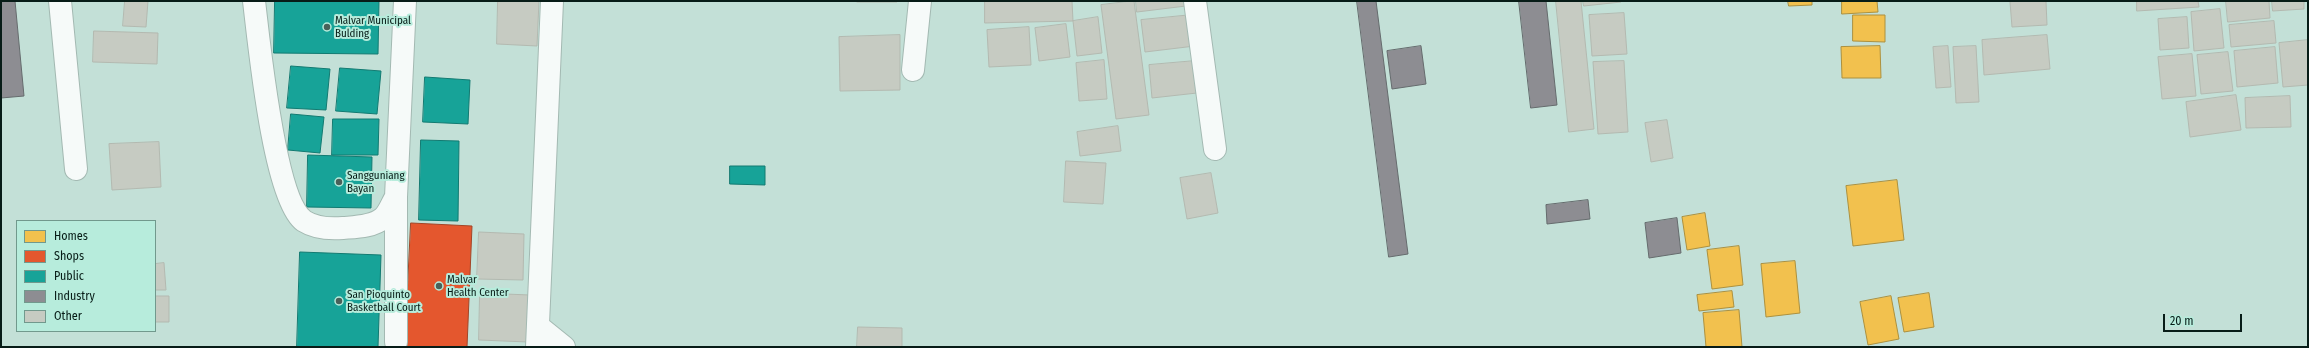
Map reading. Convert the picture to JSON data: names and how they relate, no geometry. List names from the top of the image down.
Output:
{
  "places": [
    "Malvar Municipal Bulding",
    "Sangguniang Bayan",
    "Malvar Health Center",
    "San Pioquinto Basketball Court"
  ],
  "legend": [
    "Homes",
    "Shops",
    "Public",
    "Industry",
    "Other"
  ],
  "scale_bar": "20 m"
}
